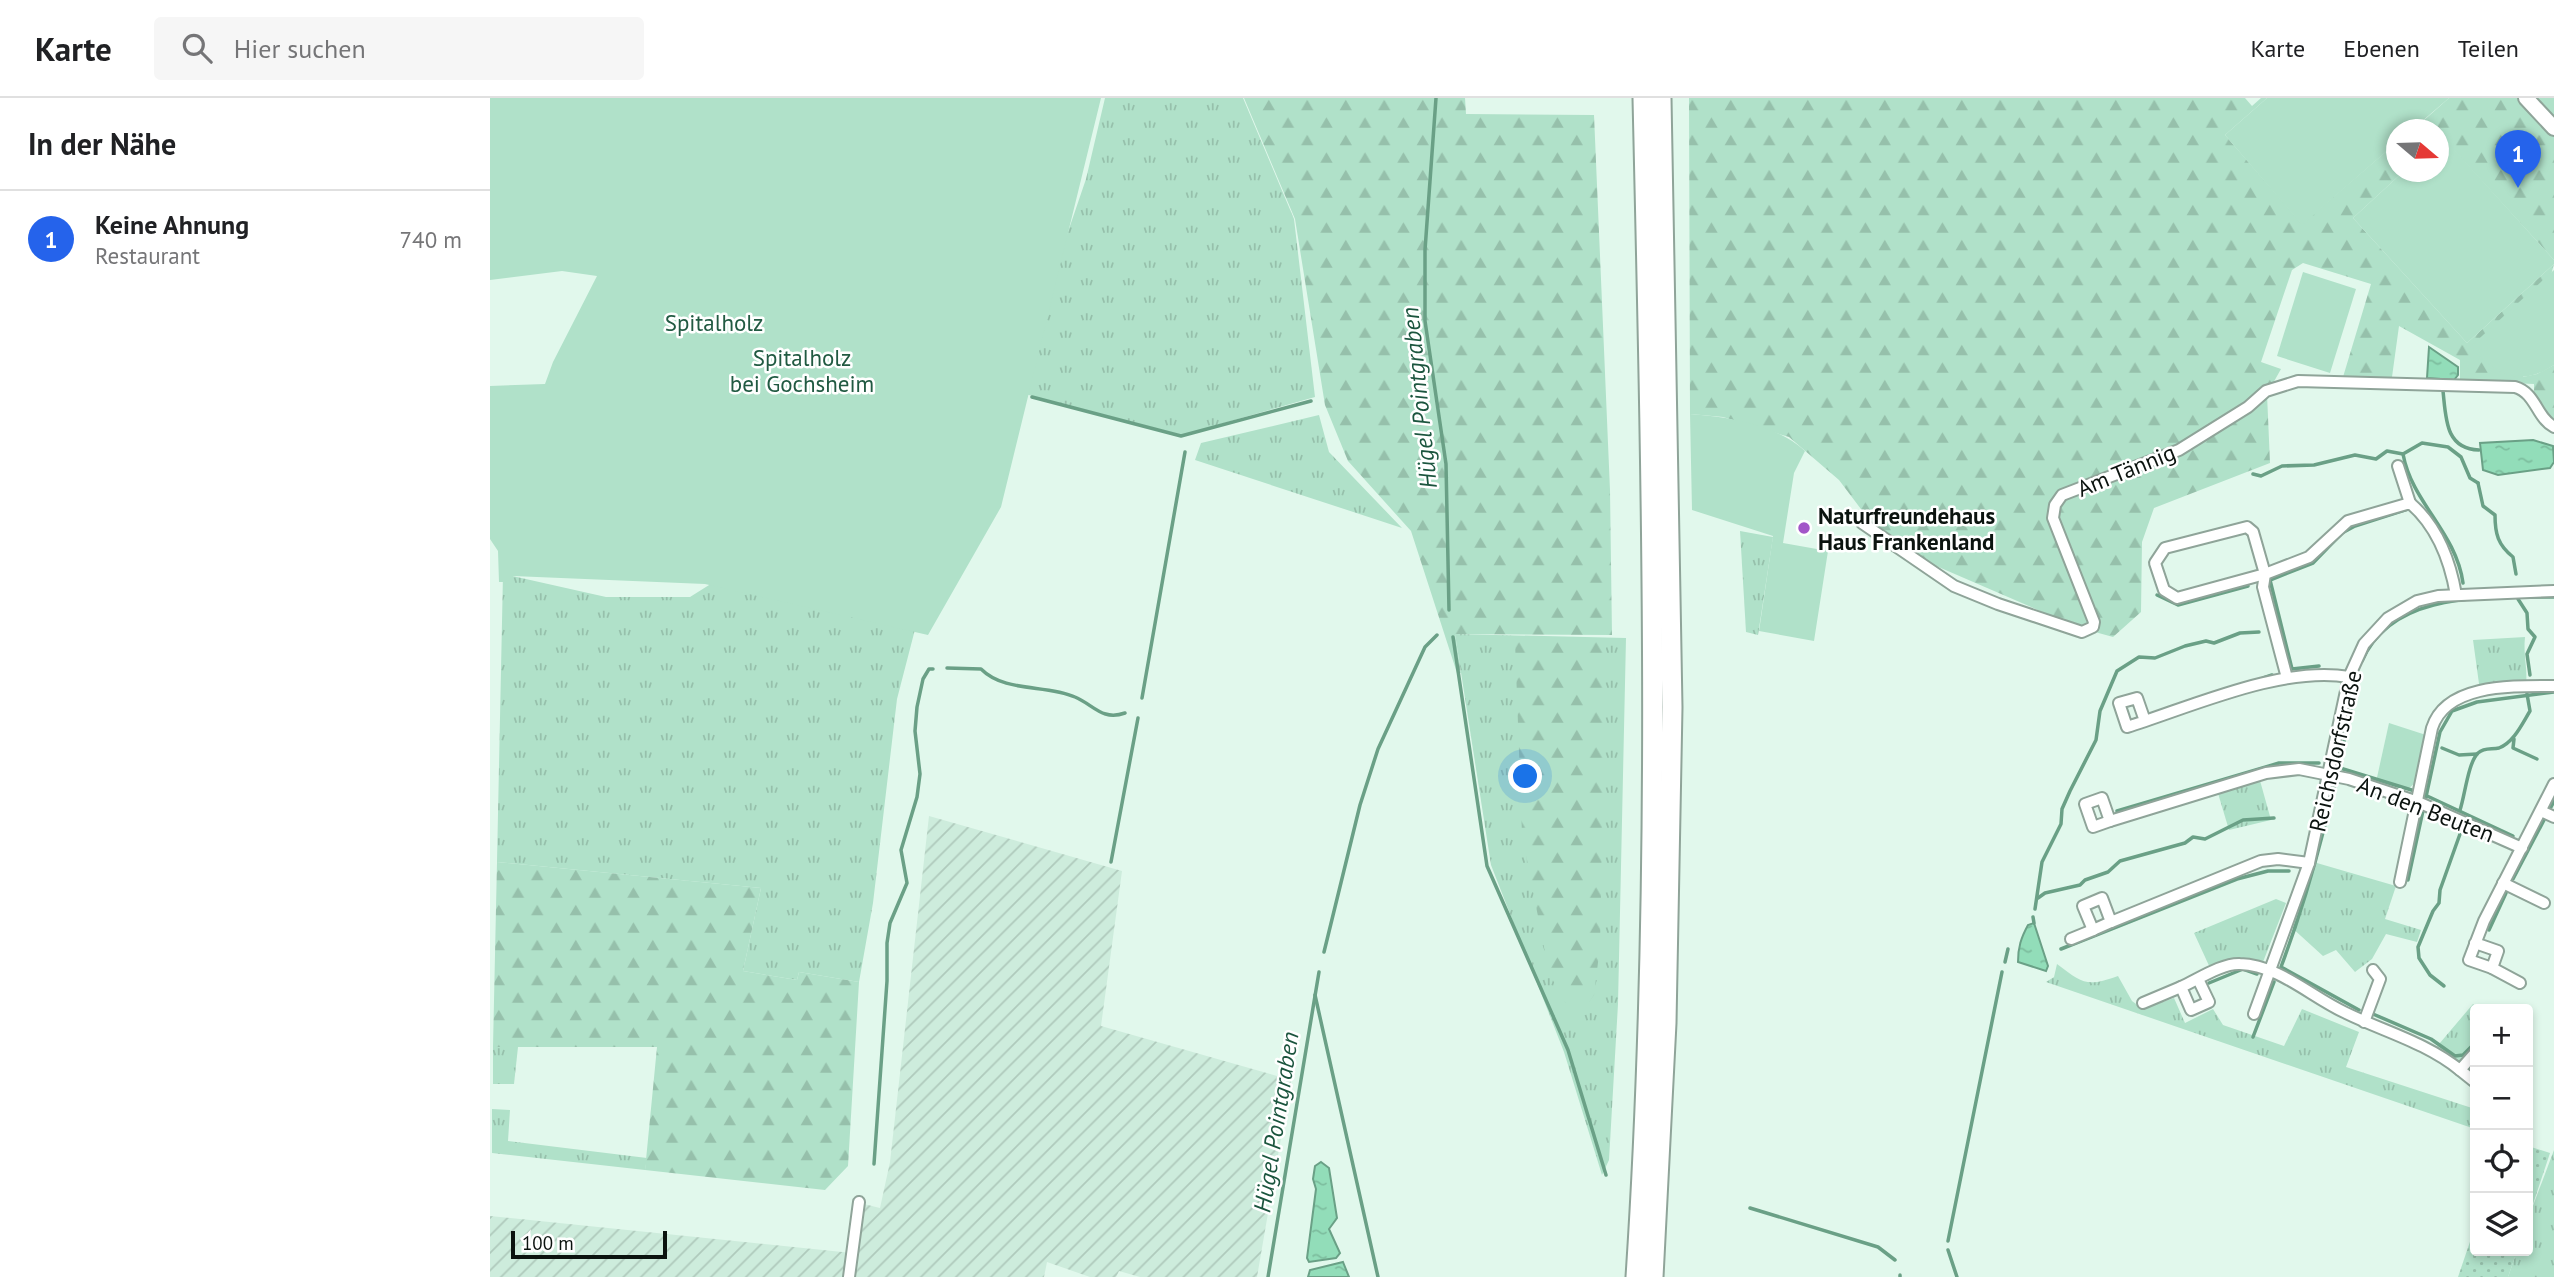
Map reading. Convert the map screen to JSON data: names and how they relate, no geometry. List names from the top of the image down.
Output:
{
  "streets": {
    "street": ["Am Tännig", "Reichsdorfstraße", "An den Beuten"]
  },
  "crossings": [
    ["Reichsdorfstraße", "An den Beuten"]
  ],
  "water": ["Hügel Pointgraben"],
  "parks": ["Spitalholz", "Spitalholz bei Gochsheim"],
  "places": ["Naturfreundehaus Haus Frankenland"],
  "scale_bar": "100 m",
  "north": "right",
  "page": {
    "header": "Karte",
    "search": "Hier suchen",
    "nav": ["Karte", "Ebenen", "Teilen"],
    "heading": "In der Nähe",
    "pins": "1",
    "list": [
      {
        "mark": "1",
        "name": "Keine Ahnung",
        "note": "Restaurant",
        "value": "740 m"
      }
    ],
    "map_buttons": ["+", "−"],
    "scale": "100 m"
  }
}
